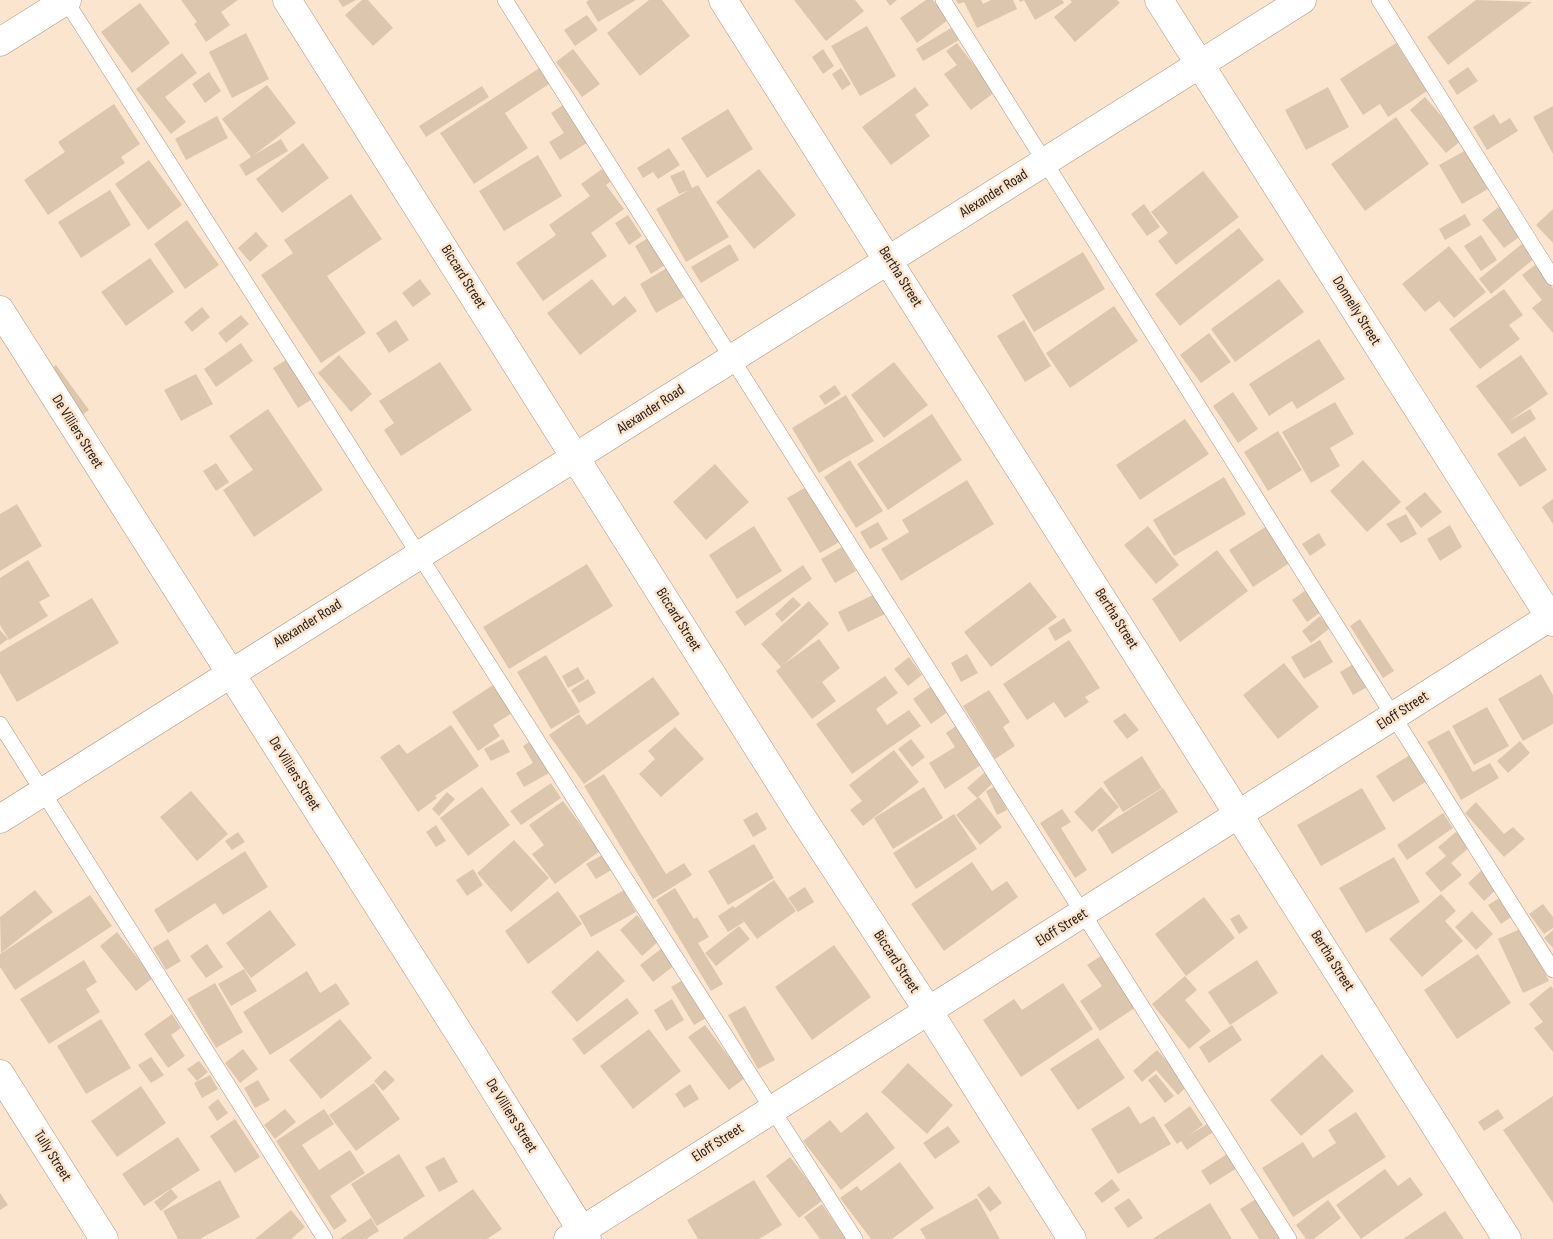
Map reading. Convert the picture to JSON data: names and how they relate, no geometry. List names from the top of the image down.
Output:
{
  "streets": {
    "street": [
      "Alexander Road",
      "Biccard Street",
      "Bertha Street",
      "Donnelly Street",
      "De Villiers Street",
      "Eloff Street",
      "Tully Street"
    ]
  },
  "crossings": [
    ["Alexander Road", "Biccard Street"],
    ["Alexander Road", "Bertha Street"],
    ["Alexander Road", "Donnelly Street"],
    ["Alexander Road", "De Villiers Street"],
    ["Biccard Street", "Eloff Street"],
    ["Bertha Street", "Eloff Street"],
    ["Donnelly Street", "Eloff Street"],
    ["De Villiers Street", "Eloff Street"]
  ]
}
